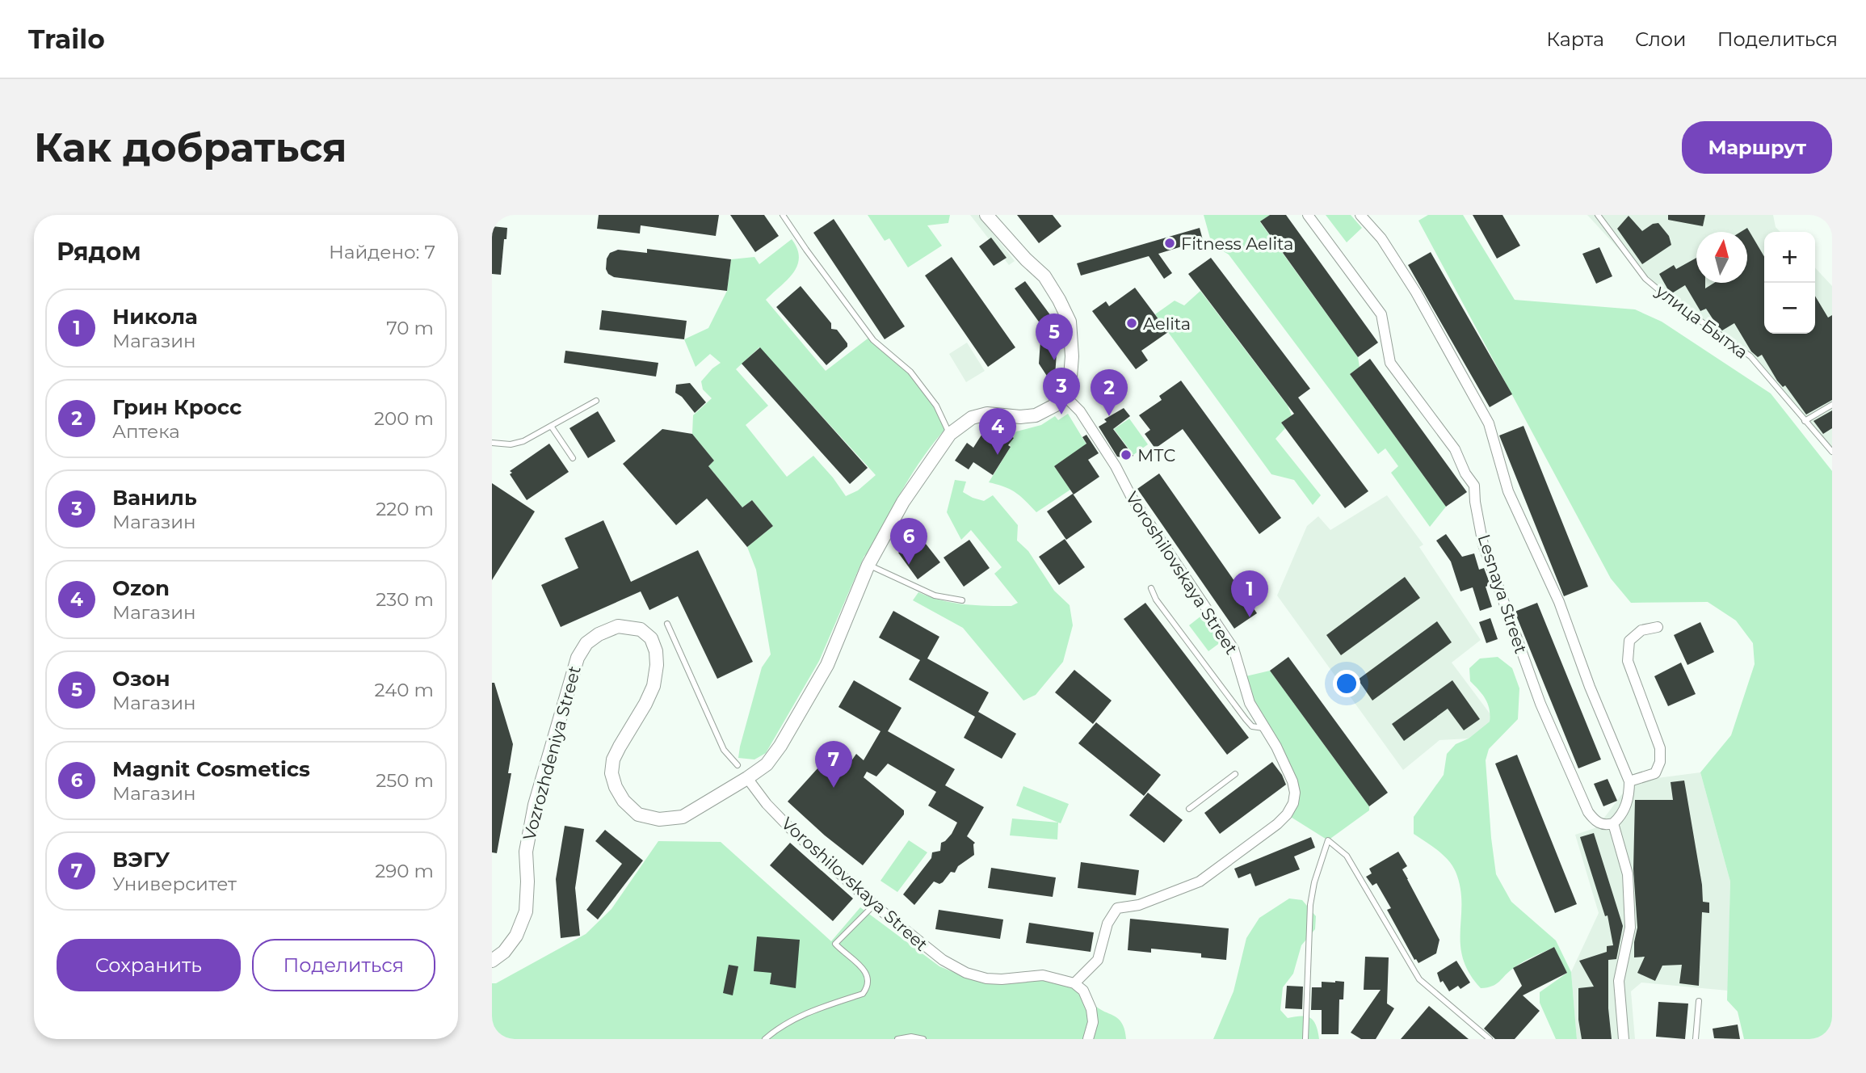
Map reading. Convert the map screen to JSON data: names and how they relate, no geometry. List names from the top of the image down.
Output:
{
  "streets": {
    "street": ["Voroshilovskaya Street", "Lesnaya Street", "Vozrozhdeniya Street"],
    "lane": ["улица Бытха"]
  },
  "crossings": [
    ["Voroshilovskaya Street", "Vozrozhdeniya Street"]
  ],
  "places": ["Fitness Aelita", "Aelita", "МТС"],
  "north": "top",
  "page": {
    "header": "Trailo",
    "nav": ["Карта", "Слои", "Поделиться"],
    "buttons": [
      "Маршрут",
      ["Сохранить", "Поделиться"]
    ],
    "title": "Как добраться",
    "heading": ["Рядом", "Найдено: 7"],
    "map_buttons": ["+", "−"],
    "list": [
      {
        "mark": "1",
        "name": "Никола",
        "note": "Магазин",
        "value": "70 m"
      },
      {
        "mark": "2",
        "name": "Грин Кросс",
        "note": "Аптека",
        "value": "200 m"
      },
      {
        "mark": "3",
        "name": "Ваниль",
        "note": "Магазин",
        "value": "220 m"
      },
      {
        "mark": "4",
        "name": "Ozon",
        "note": "Магазин",
        "value": "230 m"
      },
      {
        "mark": "5",
        "name": "Озон",
        "note": "Магазин",
        "value": "240 m"
      },
      {
        "mark": "6",
        "name": "Magnit Cosmetics",
        "note": "Магазин",
        "value": "250 m"
      },
      {
        "mark": "7",
        "name": "ВЭГУ",
        "note": "Университет",
        "value": "290 m"
      }
    ],
    "pins": [
      "5",
      "3",
      "2",
      "4",
      "6",
      "1",
      "7"
    ]
  }
}
